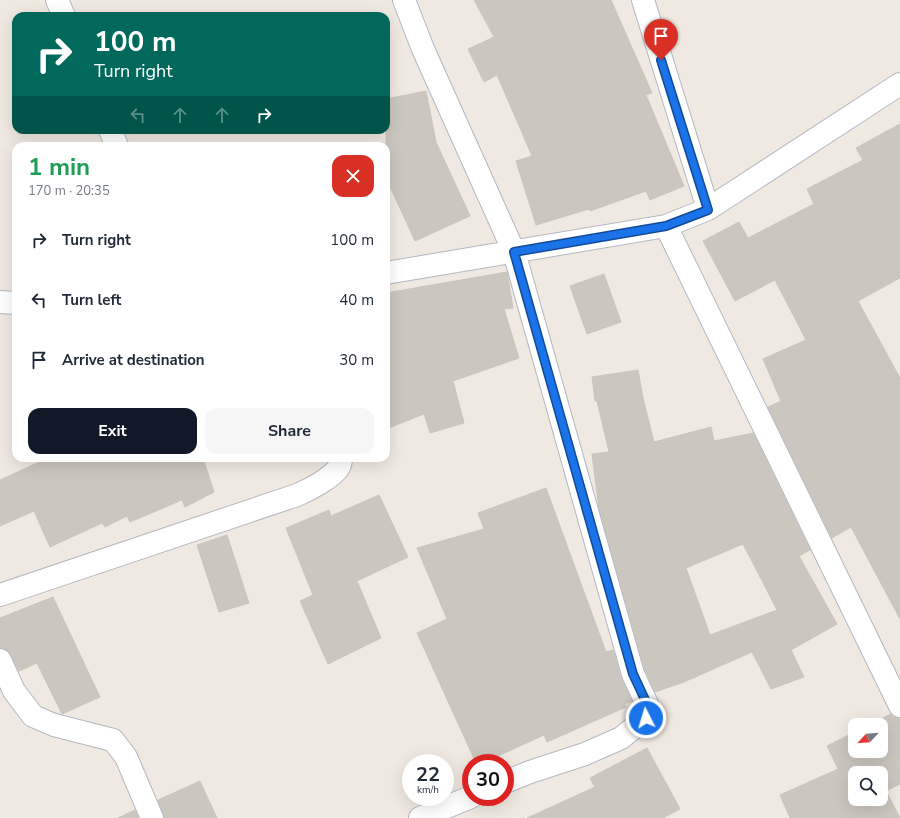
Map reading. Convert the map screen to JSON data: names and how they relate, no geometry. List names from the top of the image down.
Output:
{
  "north": "bottom left",
  "page": {
    "turn": ["100 m", "Turn right"],
    "heading": ["1 min", "170 m · 20:35"],
    "list": [
      {
        "name": "Turn right",
        "value": "100 m"
      },
      {
        "name": "Turn left",
        "value": "40 m"
      },
      {
        "name": "Arrive at destination",
        "value": "30 m"
      }
    ],
    "buttons": ["Exit", "Share"],
    "speed": "22 km/h",
    "limit": "30"
  }
}
